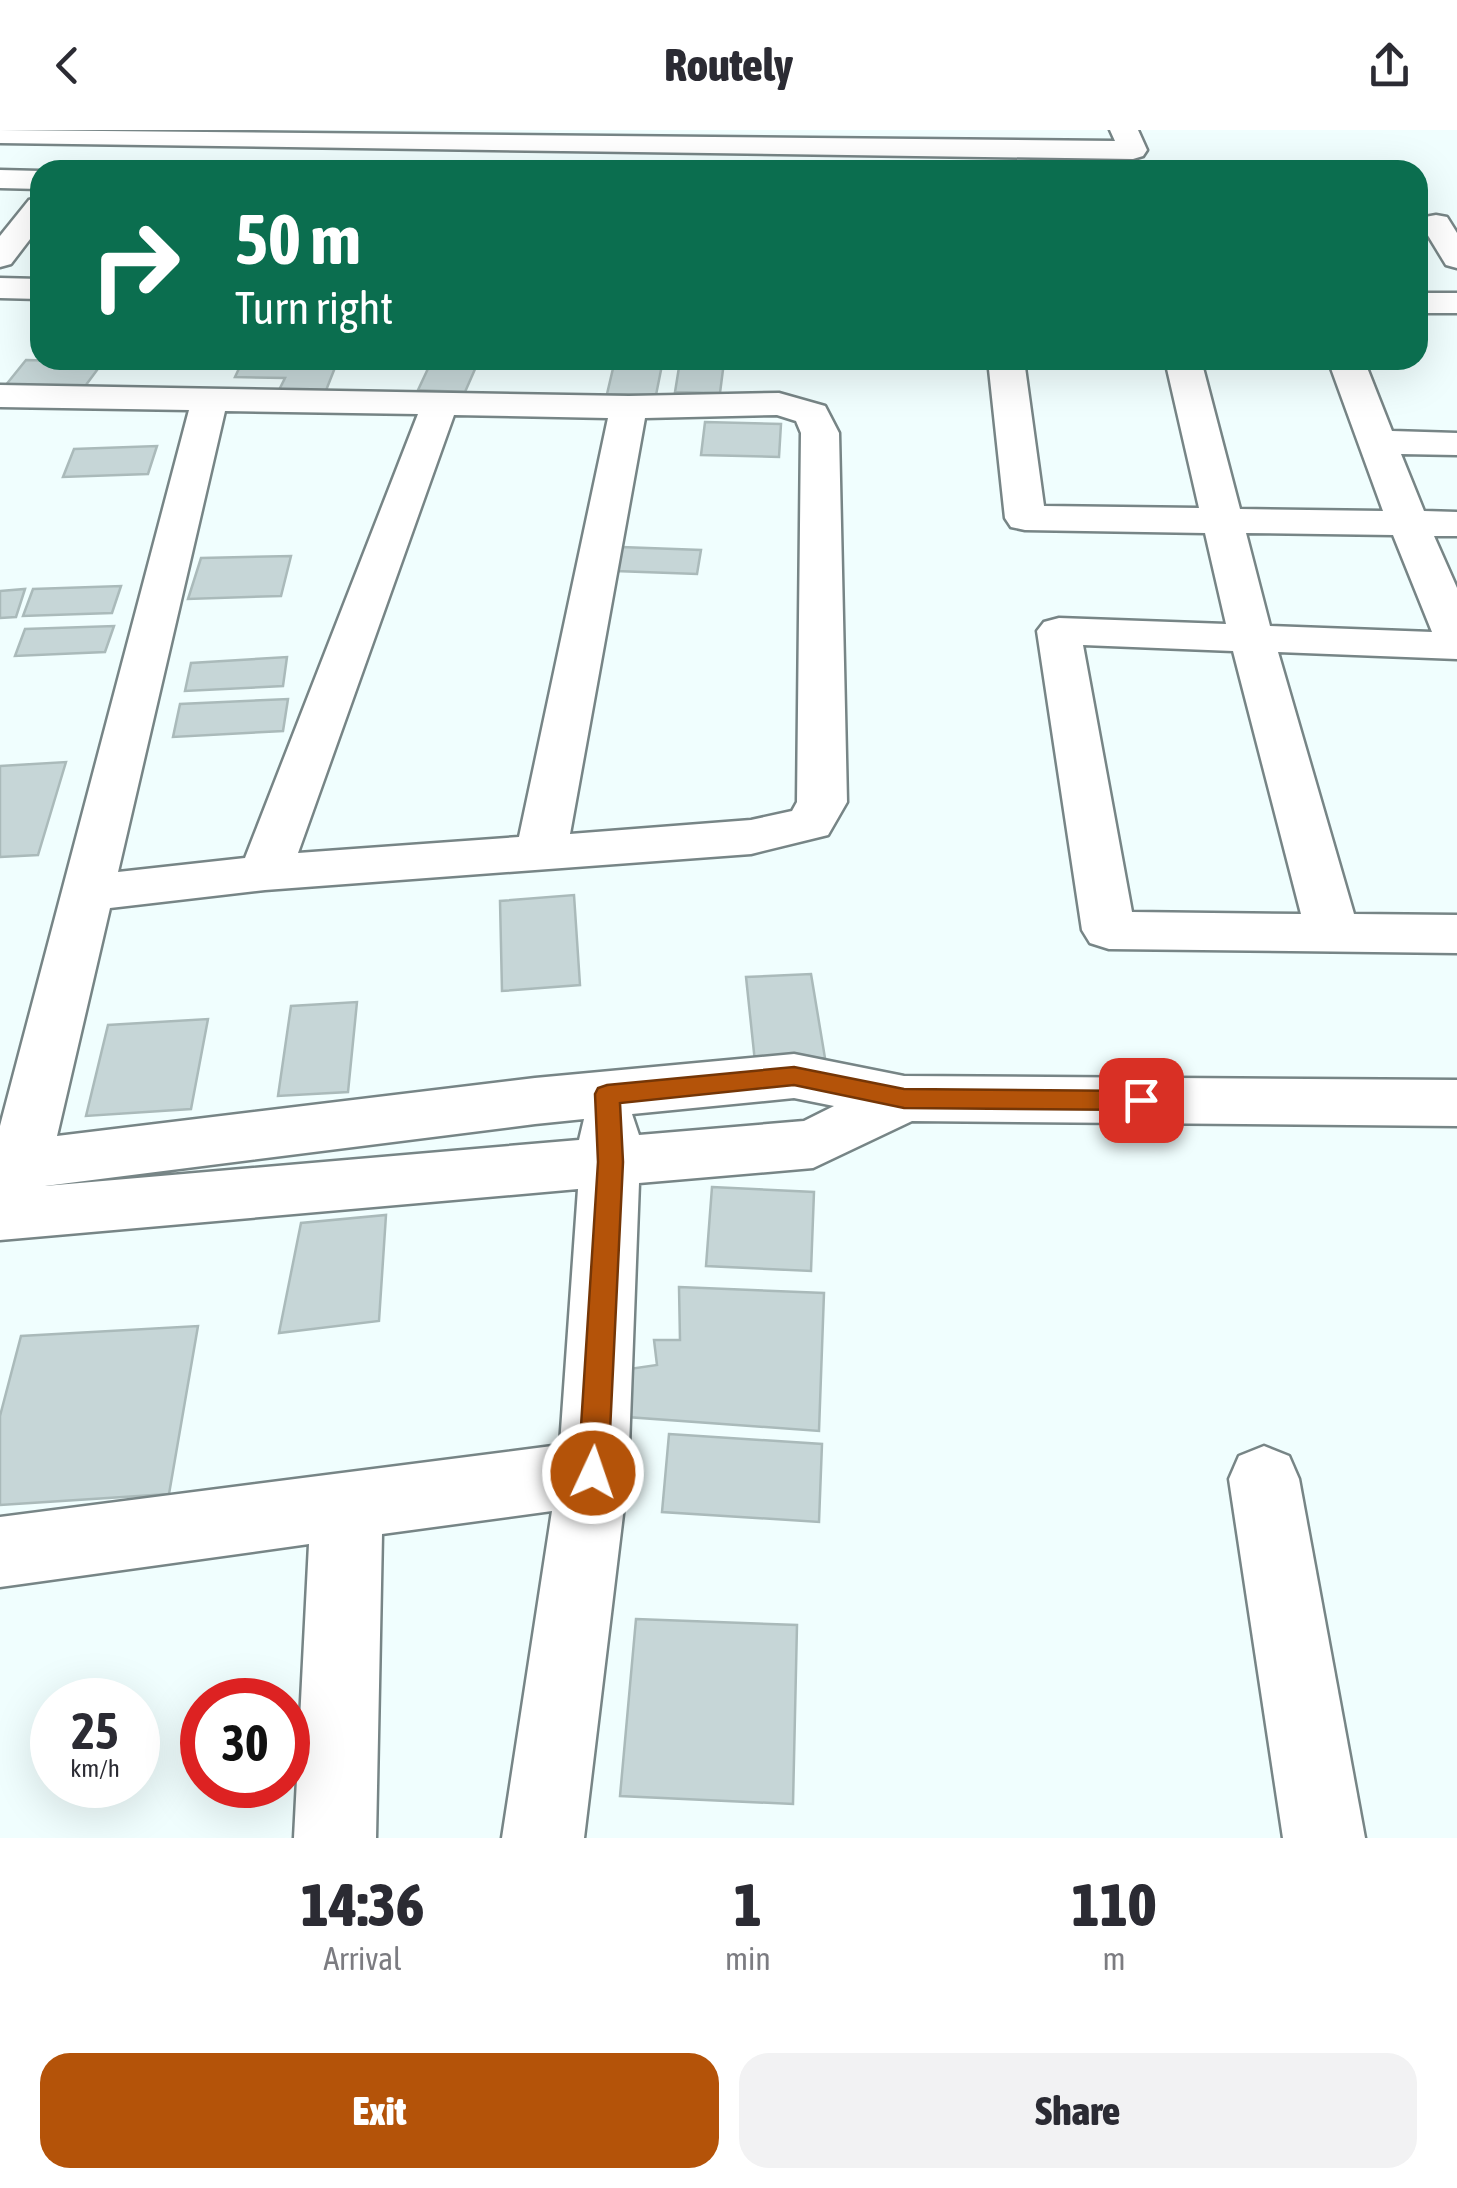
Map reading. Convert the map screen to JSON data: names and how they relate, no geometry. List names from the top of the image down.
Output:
{
  "page": {
    "header": "Routely",
    "turn": ["50 m", "Turn right"],
    "speed": "25 km/h",
    "limit": "30",
    "eta": [
      "14:36",
      "Arrival",
      "1",
      "min",
      "110",
      "m"
    ],
    "buttons": ["Exit", "Share"]
  }
}
